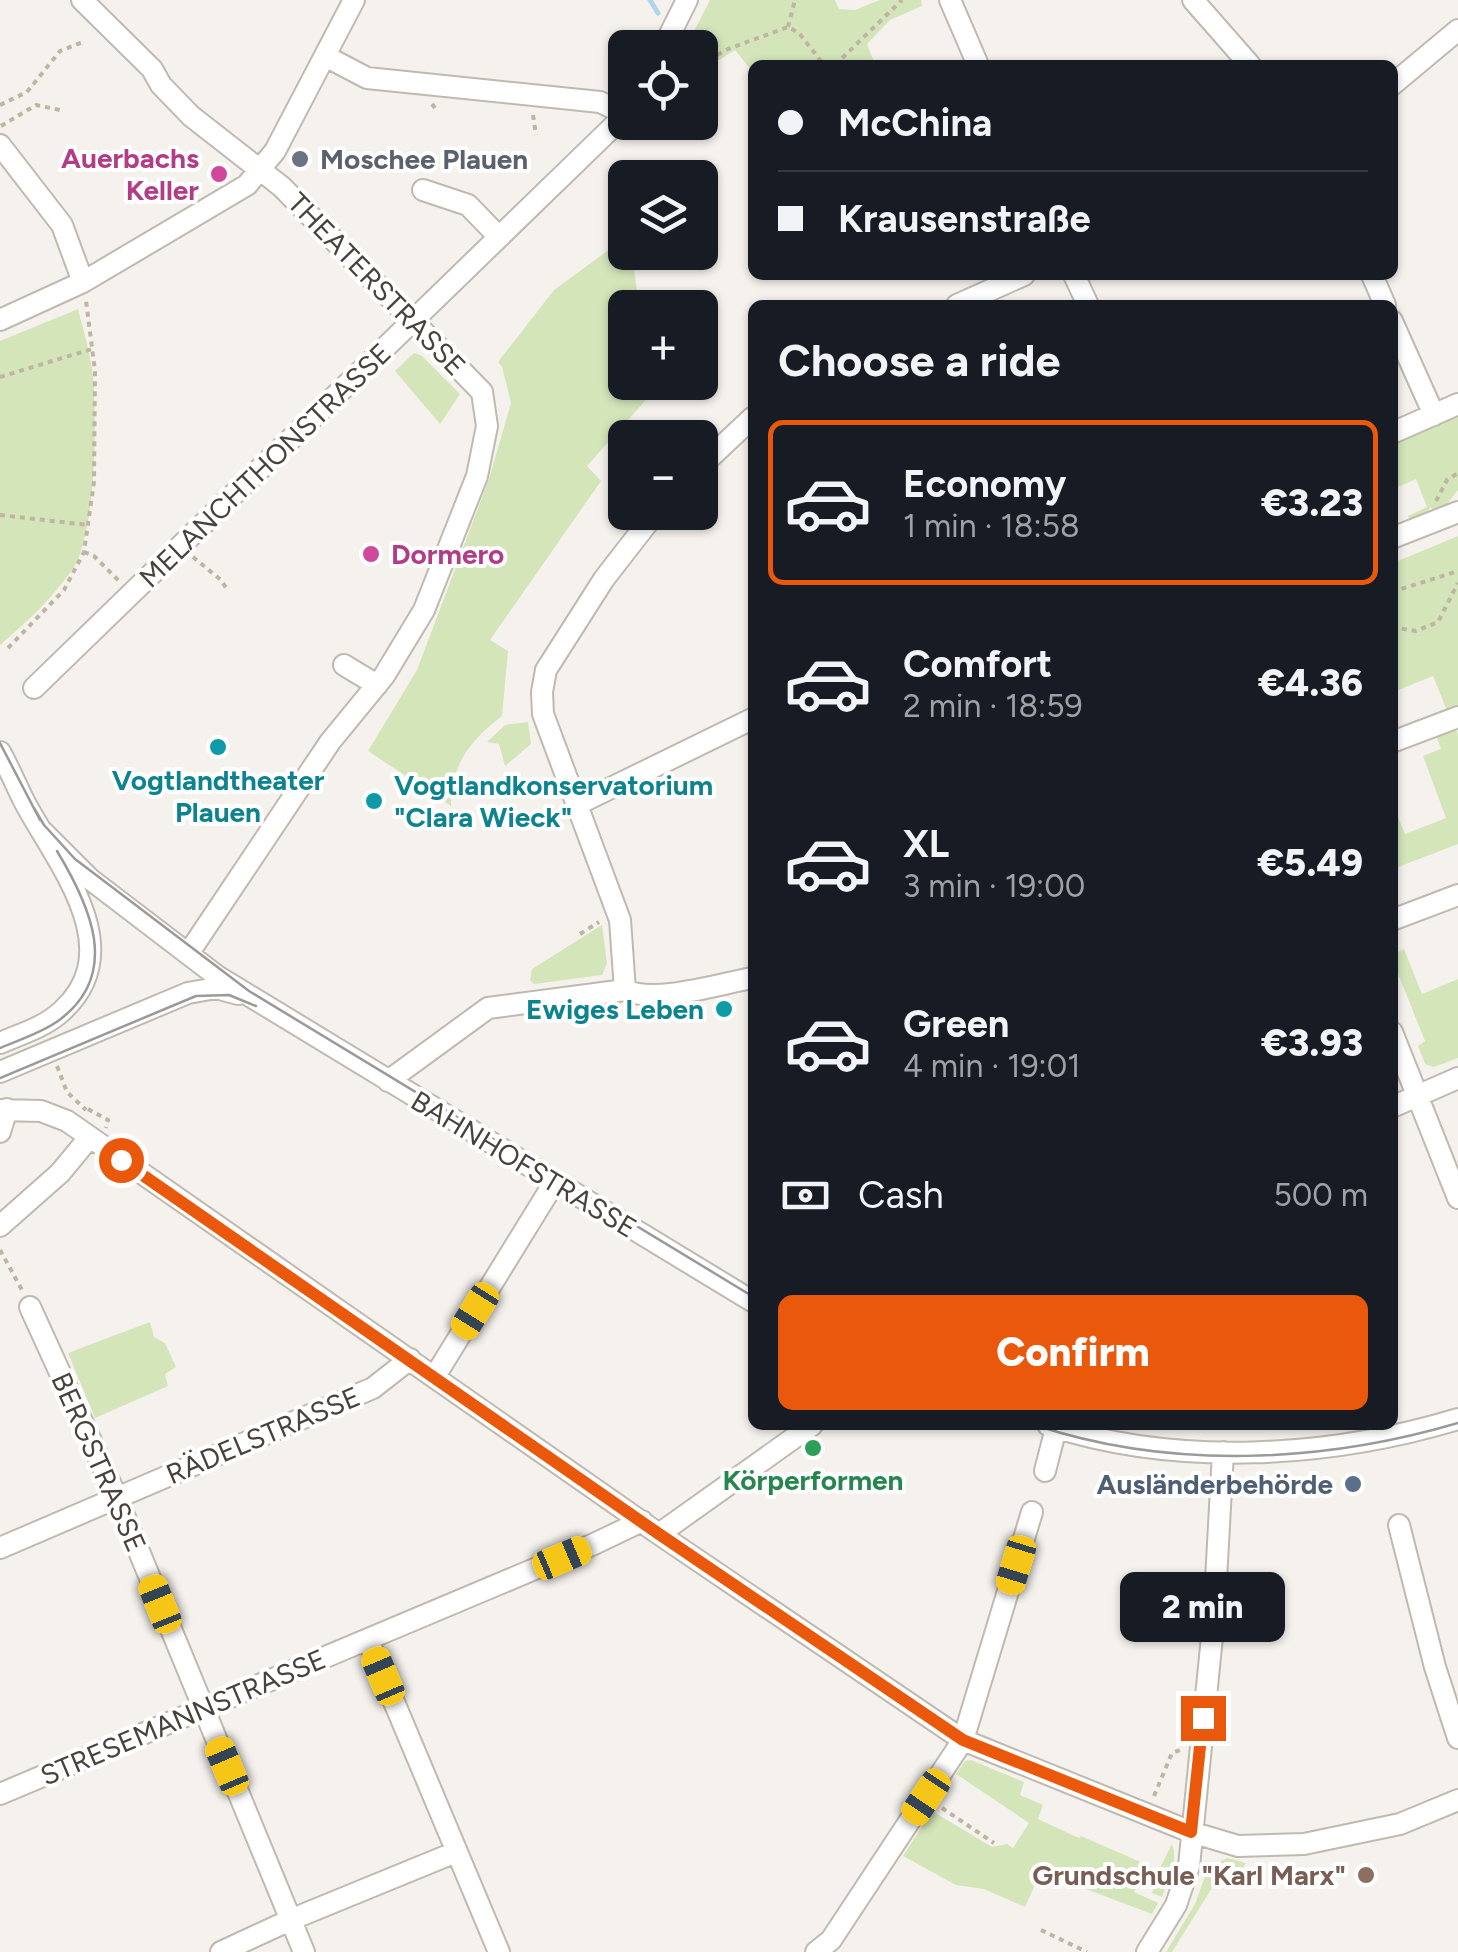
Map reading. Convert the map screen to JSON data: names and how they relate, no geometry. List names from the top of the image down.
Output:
{
  "streets": {
    "street": [
      "THEATERSTRASSE",
      "MELANCHTHONSTRASSE",
      "BAHNHOFSTRASSE",
      "RÄDELSTRASSE",
      "BERGSTRASSE",
      "STRESEMANNSTRASSE"
    ]
  },
  "crossings": [
    ["THEATERSTRASSE", "MELANCHTHONSTRASSE"],
    ["RÄDELSTRASSE", "BERGSTRASSE"],
    ["BERGSTRASSE", "STRESEMANNSTRASSE"]
  ],
  "places": [
    "Moschee Plauen",
    "Auerbachs Keller",
    "Dormero",
    "Vogtlandtheater Plauen",
    "Vogtlandkonservatorium \"Clara Wieck\"",
    "Ewiges Leben",
    "Körperformen",
    "Ausländerbehörde",
    "Grundschule \"Karl Marx\""
  ],
  "page": {
    "map_buttons": ["+", "−"],
    "banner": ["McChina", "Krausenstraße"],
    "heading": "Choose a ride",
    "list": [
      {
        "name": "Economy",
        "note": "1 min · 18:58",
        "value": "€3.23"
      },
      {
        "name": "Comfort",
        "note": "2 min · 18:59",
        "value": "€4.36"
      },
      {
        "name": "XL",
        "note": "3 min · 19:00",
        "value": "€5.49"
      },
      {
        "name": "Green",
        "note": "4 min · 19:01",
        "value": "€3.93"
      }
    ],
    "pay": ["Cash", "500 m"],
    "buttons": "Confirm",
    "bubble": "2 min"
  }
}
